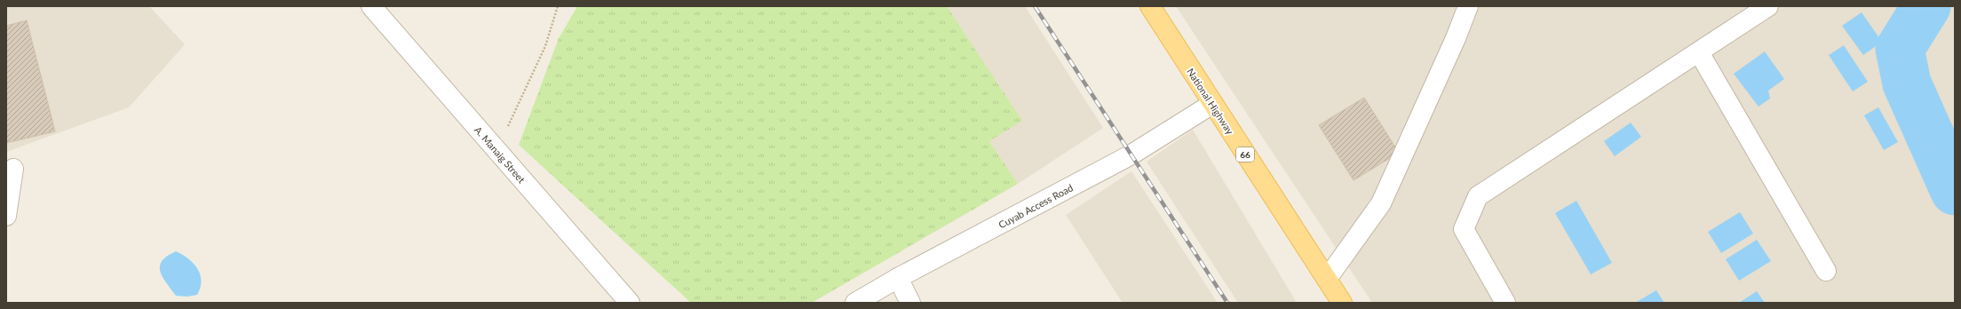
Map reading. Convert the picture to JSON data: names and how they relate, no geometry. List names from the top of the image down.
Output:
{
  "streets": {
    "main road": ["National Highway", "66"],
    "street": ["A. Manaig Street", "Cuyab Access Road"]
  },
  "crossings": [
    ["National Highway", "Cuyab Access Road"]
  ]
}
